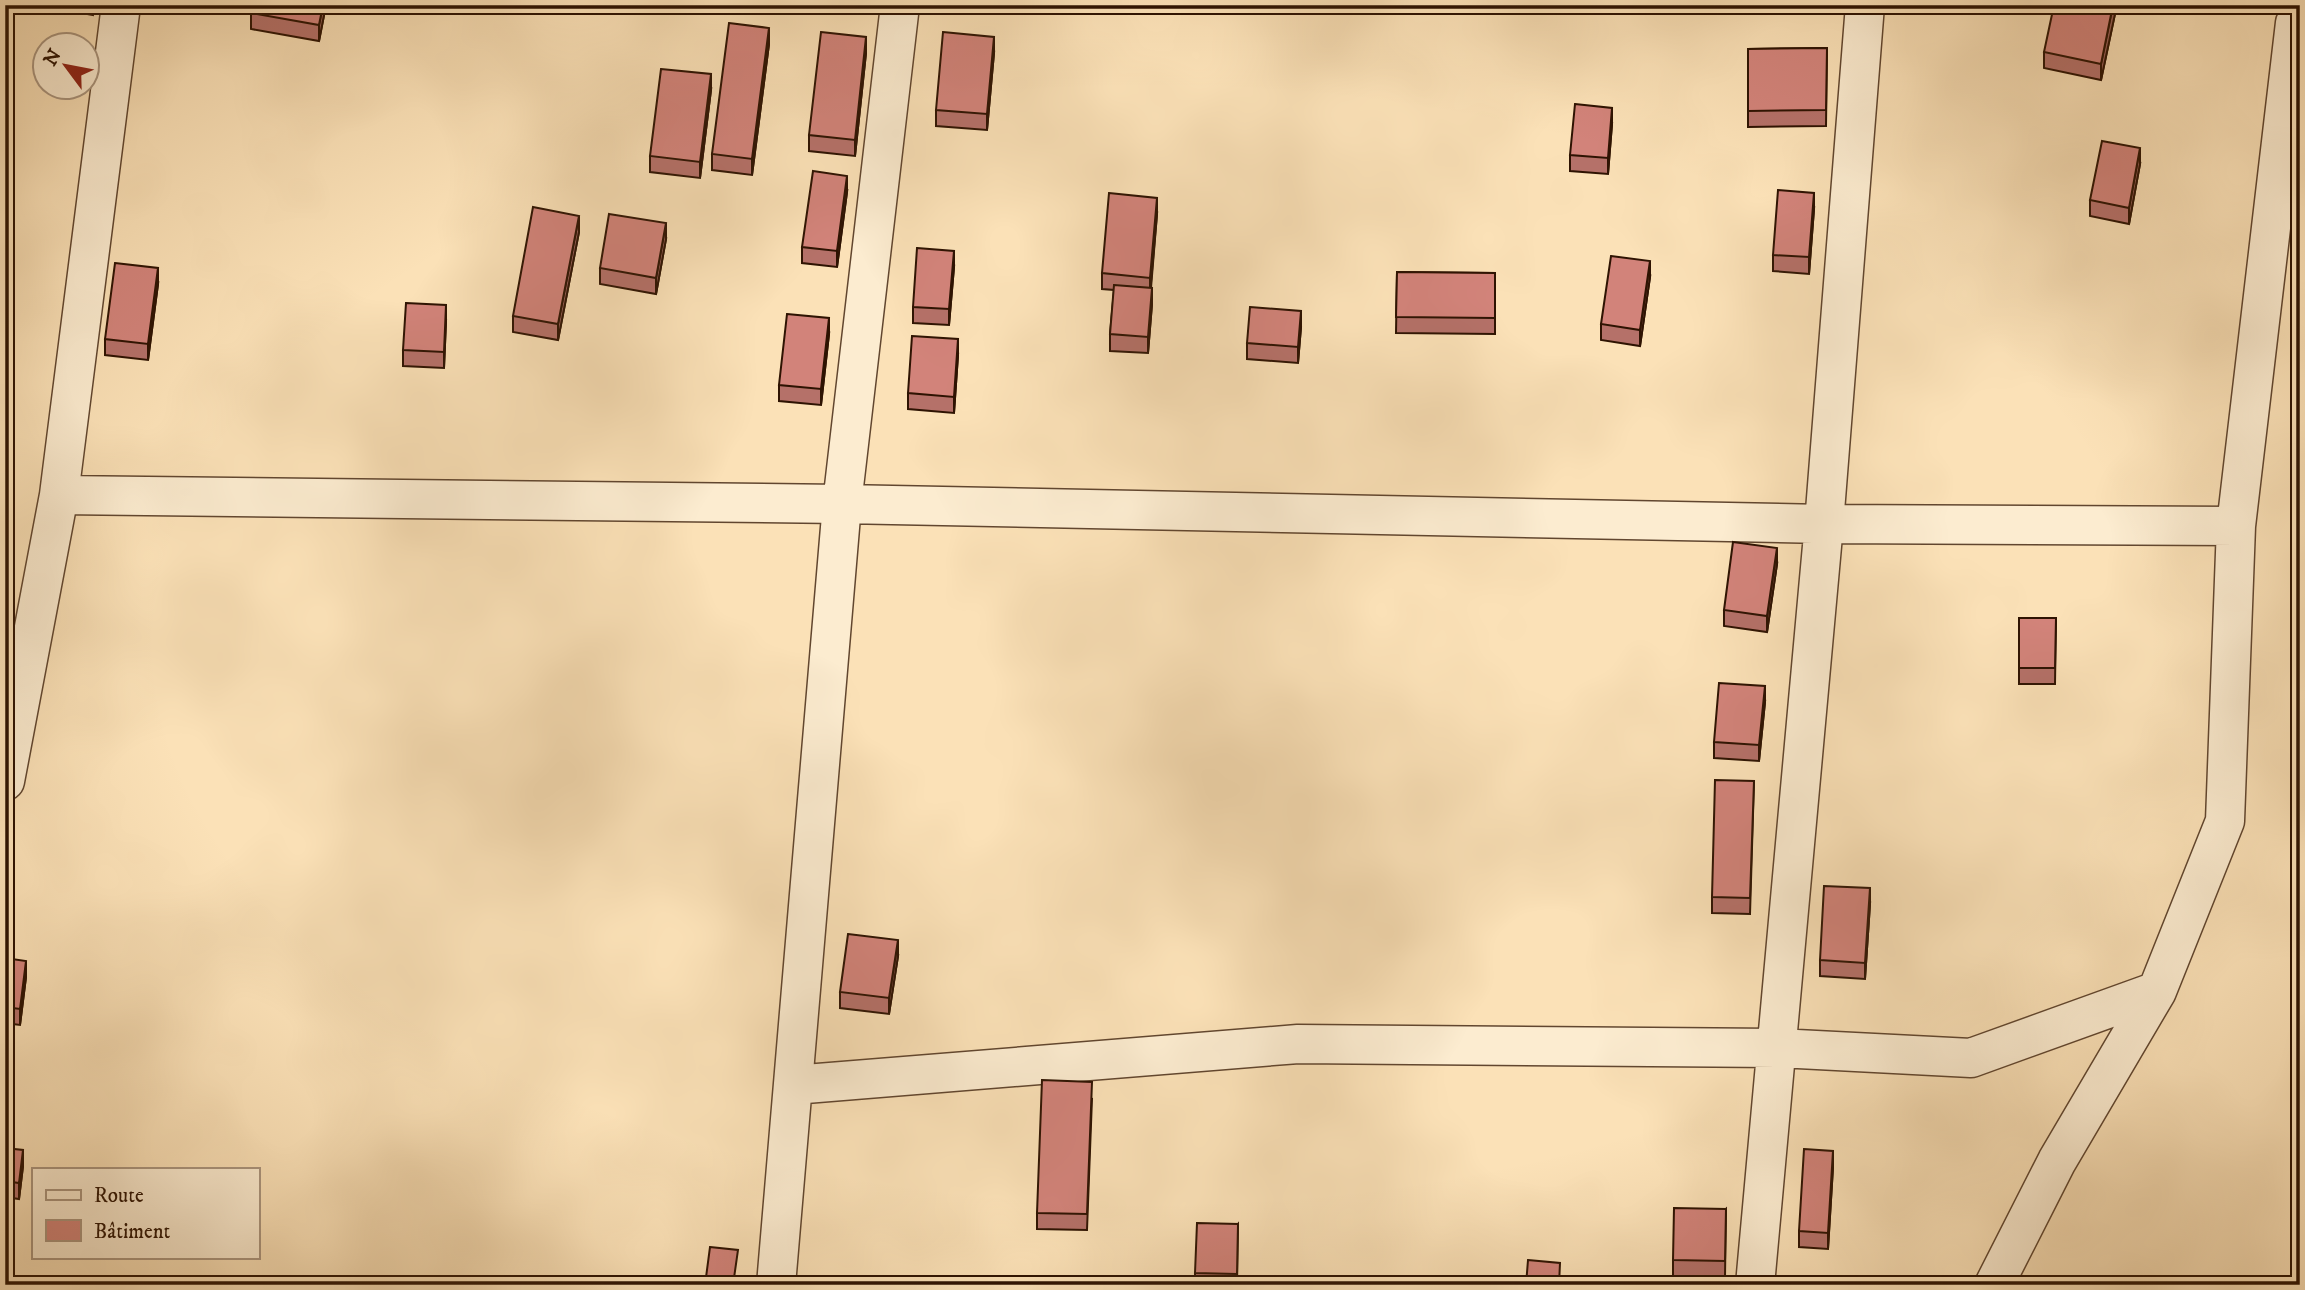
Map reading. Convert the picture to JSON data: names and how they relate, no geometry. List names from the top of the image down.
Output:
{
  "legend": ["Route", "Bâtiment"],
  "north": "top left"
}
